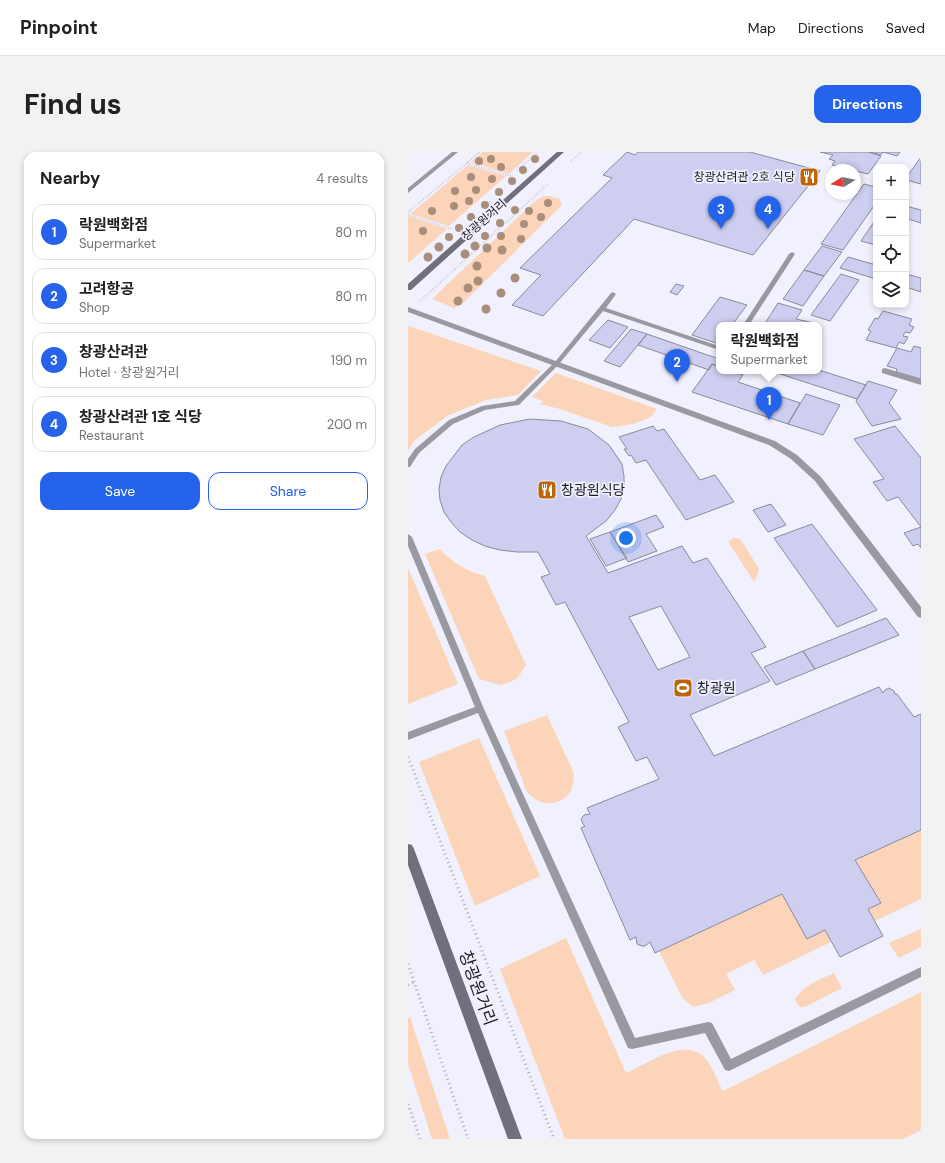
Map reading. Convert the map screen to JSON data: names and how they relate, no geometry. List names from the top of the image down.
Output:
{
  "streets": {
    "main road": ["창광원거리"]
  },
  "places": {
    "restaurant": ["창광산려관 2호 식당", "창광원식당"],
    "sports": ["창광원"]
  },
  "north": "left",
  "page": {
    "header": "Pinpoint",
    "nav": ["Map", "Directions", "Saved"],
    "buttons": [
      "Directions",
      ["Save", "Share"]
    ],
    "title": "Find us",
    "heading": ["Nearby", "4 results"],
    "map_buttons": ["+", "−"],
    "pins": [
      "3",
      "4",
      "2",
      "1"
    ],
    "list": [
      {
        "mark": "1",
        "name": "락원백화점",
        "note": "Supermarket",
        "value": "80 m"
      },
      {
        "mark": "2",
        "name": "고려항공",
        "note": "Shop",
        "value": "80 m"
      },
      {
        "mark": "3",
        "name": "창광산려관",
        "note": "Hotel · 창광원거리",
        "value": "190 m"
      },
      {
        "mark": "4",
        "name": "창광산려관 1호 식당",
        "note": "Restaurant",
        "value": "200 m"
      }
    ],
    "popup": ["락원백화점", "Supermarket"]
  }
}
